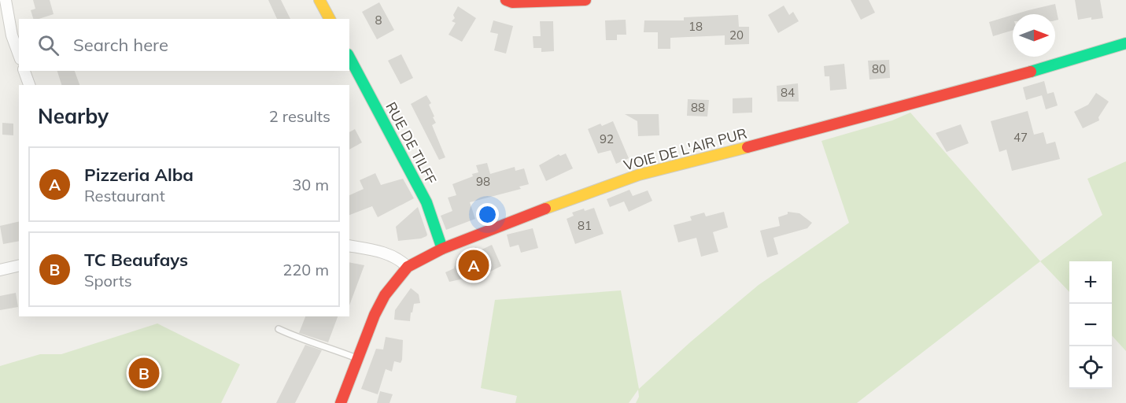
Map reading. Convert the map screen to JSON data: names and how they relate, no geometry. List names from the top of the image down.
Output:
{
  "streets": {
    "main road": ["RUE DE TILFF", "VOIE DE L'AIR PUR"]
  },
  "crossings": [
    ["RUE DE TILFF", "VOIE DE L'AIR PUR"]
  ],
  "house_numbers": [
    "8",
    "18",
    "20",
    "80",
    "84",
    "88",
    "47",
    "92",
    "98",
    "81"
  ],
  "north": "right",
  "page": {
    "search": "Search here",
    "heading": ["Nearby", "2 results"],
    "list": [
      {
        "mark": "A",
        "name": "Pizzeria Alba",
        "note": "Restaurant",
        "value": "30 m"
      },
      {
        "mark": "B",
        "name": "TC Beaufays",
        "note": "Sports",
        "value": "220 m"
      }
    ],
    "pins": ["A", "B"],
    "map_buttons": ["+", "−"]
  }
}
